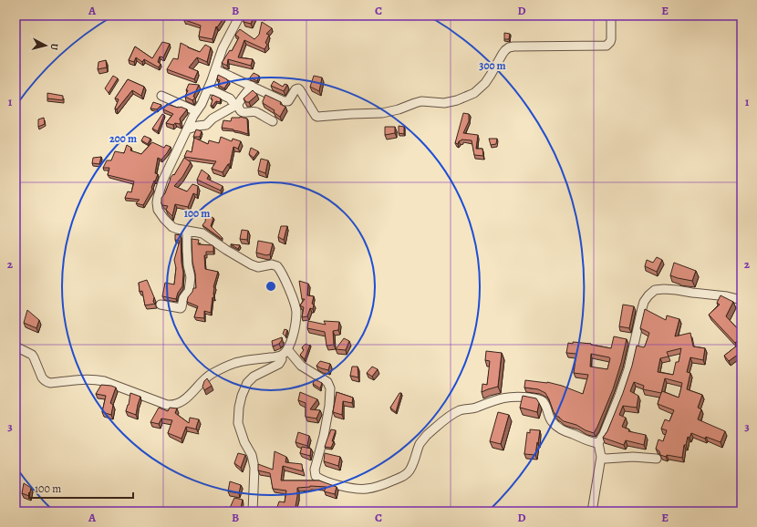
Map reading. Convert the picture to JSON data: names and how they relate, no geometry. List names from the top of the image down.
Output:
{
  "scale_bar": "100 m",
  "north": "right",
  "grid": {
    "columns": [
      "A",
      "B",
      "C",
      "D",
      "E"
    ],
    "rows": ["1", "2", "3"]
  },
  "rings": ["300 m", "200 m", "100 m"]
}
